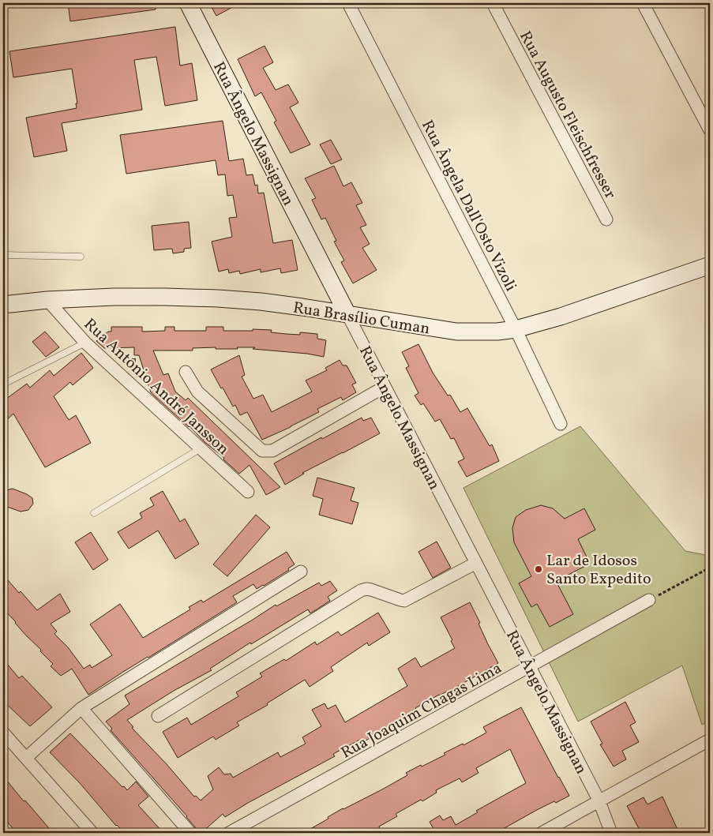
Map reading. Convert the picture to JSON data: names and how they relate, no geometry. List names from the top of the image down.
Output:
{
  "streets": {
    "street": [
      "Rua Augusto Fleischfresser",
      "Rua Ângelo Massignan",
      "Rua Ângela Dall'Osto Vizoli",
      "Rua Brasílio Cuman",
      "Rua Antônio André Jansson",
      "Rua Joaquim Chagas Lima"
    ]
  },
  "crossings": [
    ["Rua Ângelo Massignan", "Rua Brasílio Cuman"],
    ["Rua Ângelo Massignan", "Rua Joaquim Chagas Lima"],
    ["Rua Ângela Dall'Osto Vizoli", "Rua Brasílio Cuman"],
    ["Rua Brasílio Cuman", "Rua Antônio André Jansson"]
  ],
  "places": ["Lar de Idosos Santo Expedito"]
}
